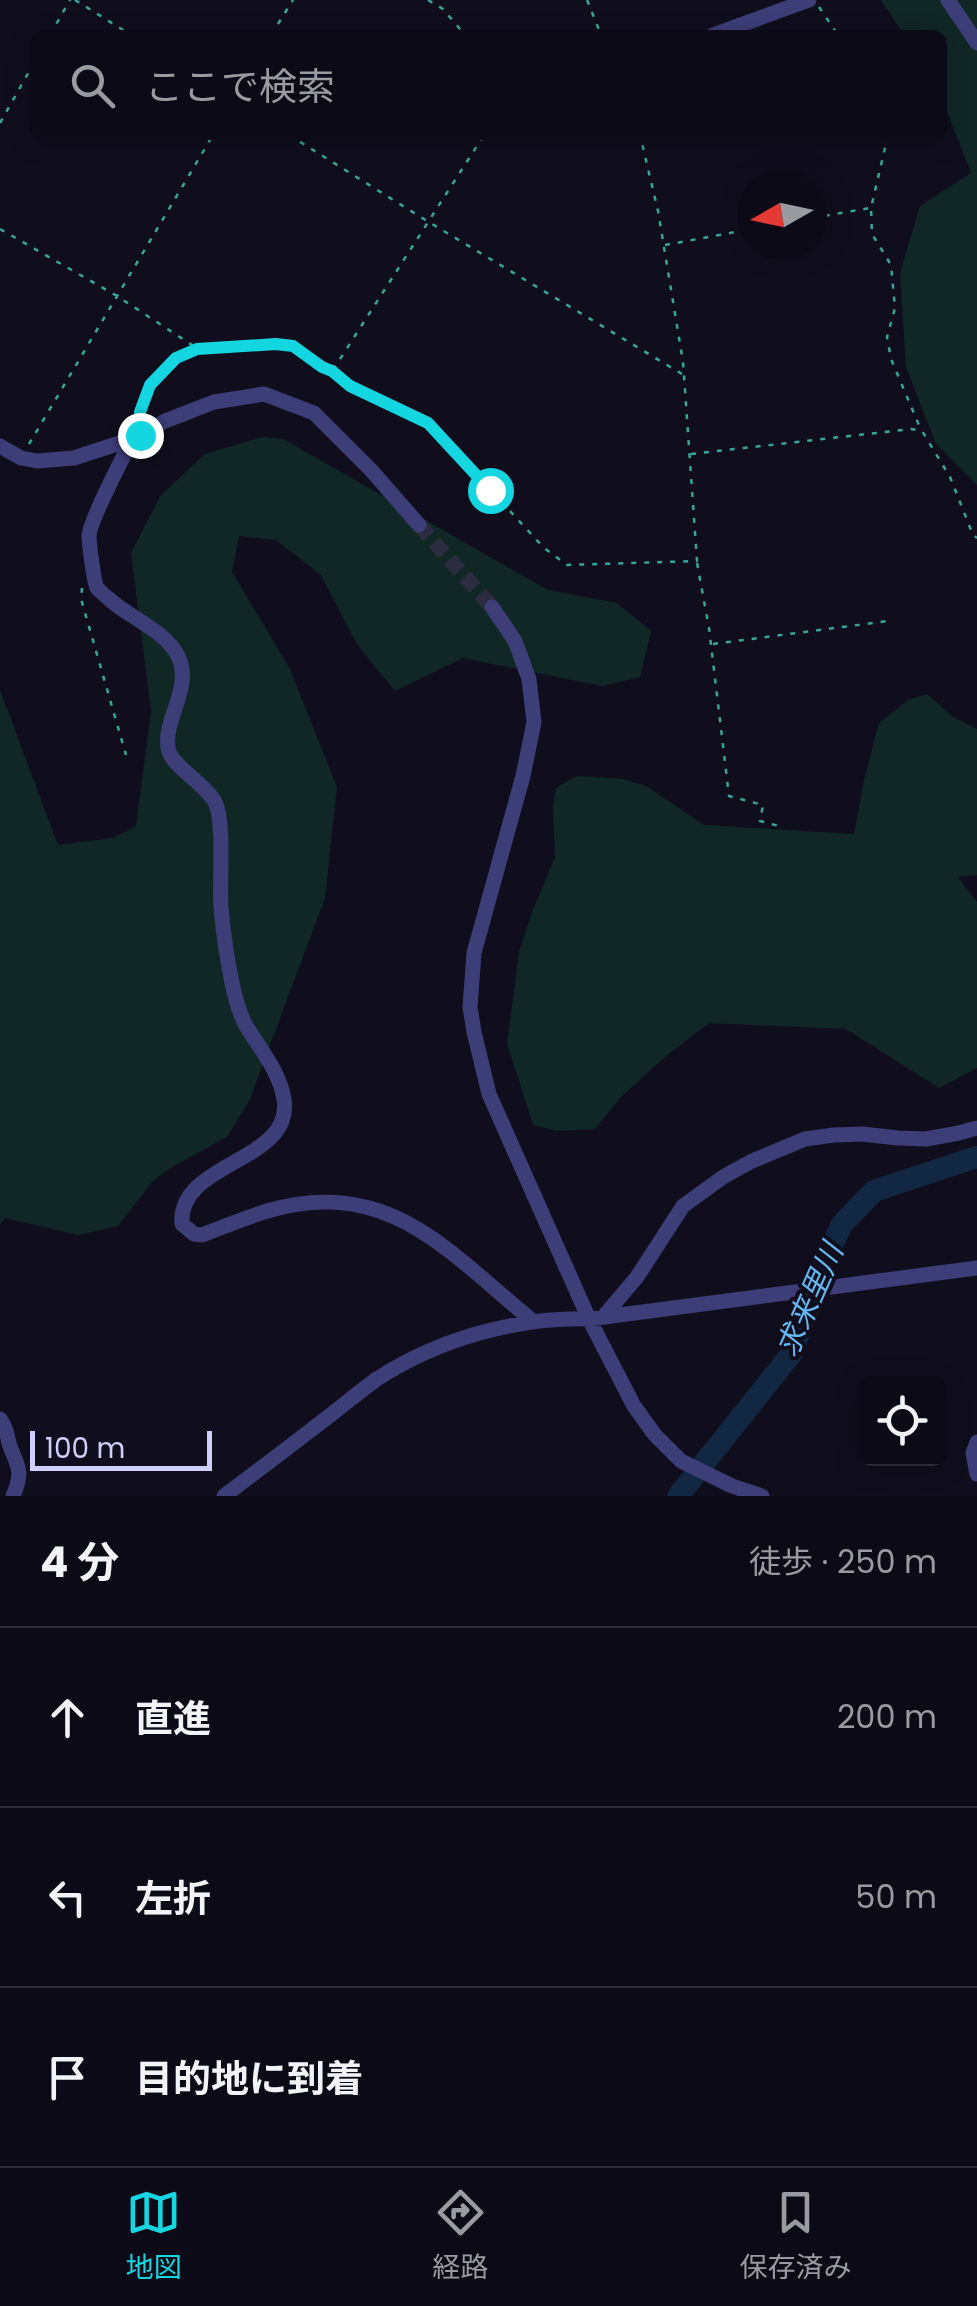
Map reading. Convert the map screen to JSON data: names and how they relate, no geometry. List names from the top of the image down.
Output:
{
  "water": ["求来里川"],
  "scale_bar": "100 m",
  "north": "left",
  "page": {
    "search": "ここで検索",
    "scale": "100 m",
    "heading": ["4 分", "徒歩 · 250 m"],
    "list": [
      ["直進", "200 m"],
      ["左折", "50 m"],
      "目的地に到着"
    ],
    "nav": ["地図", "経路", "保存済み"]
  }
}
